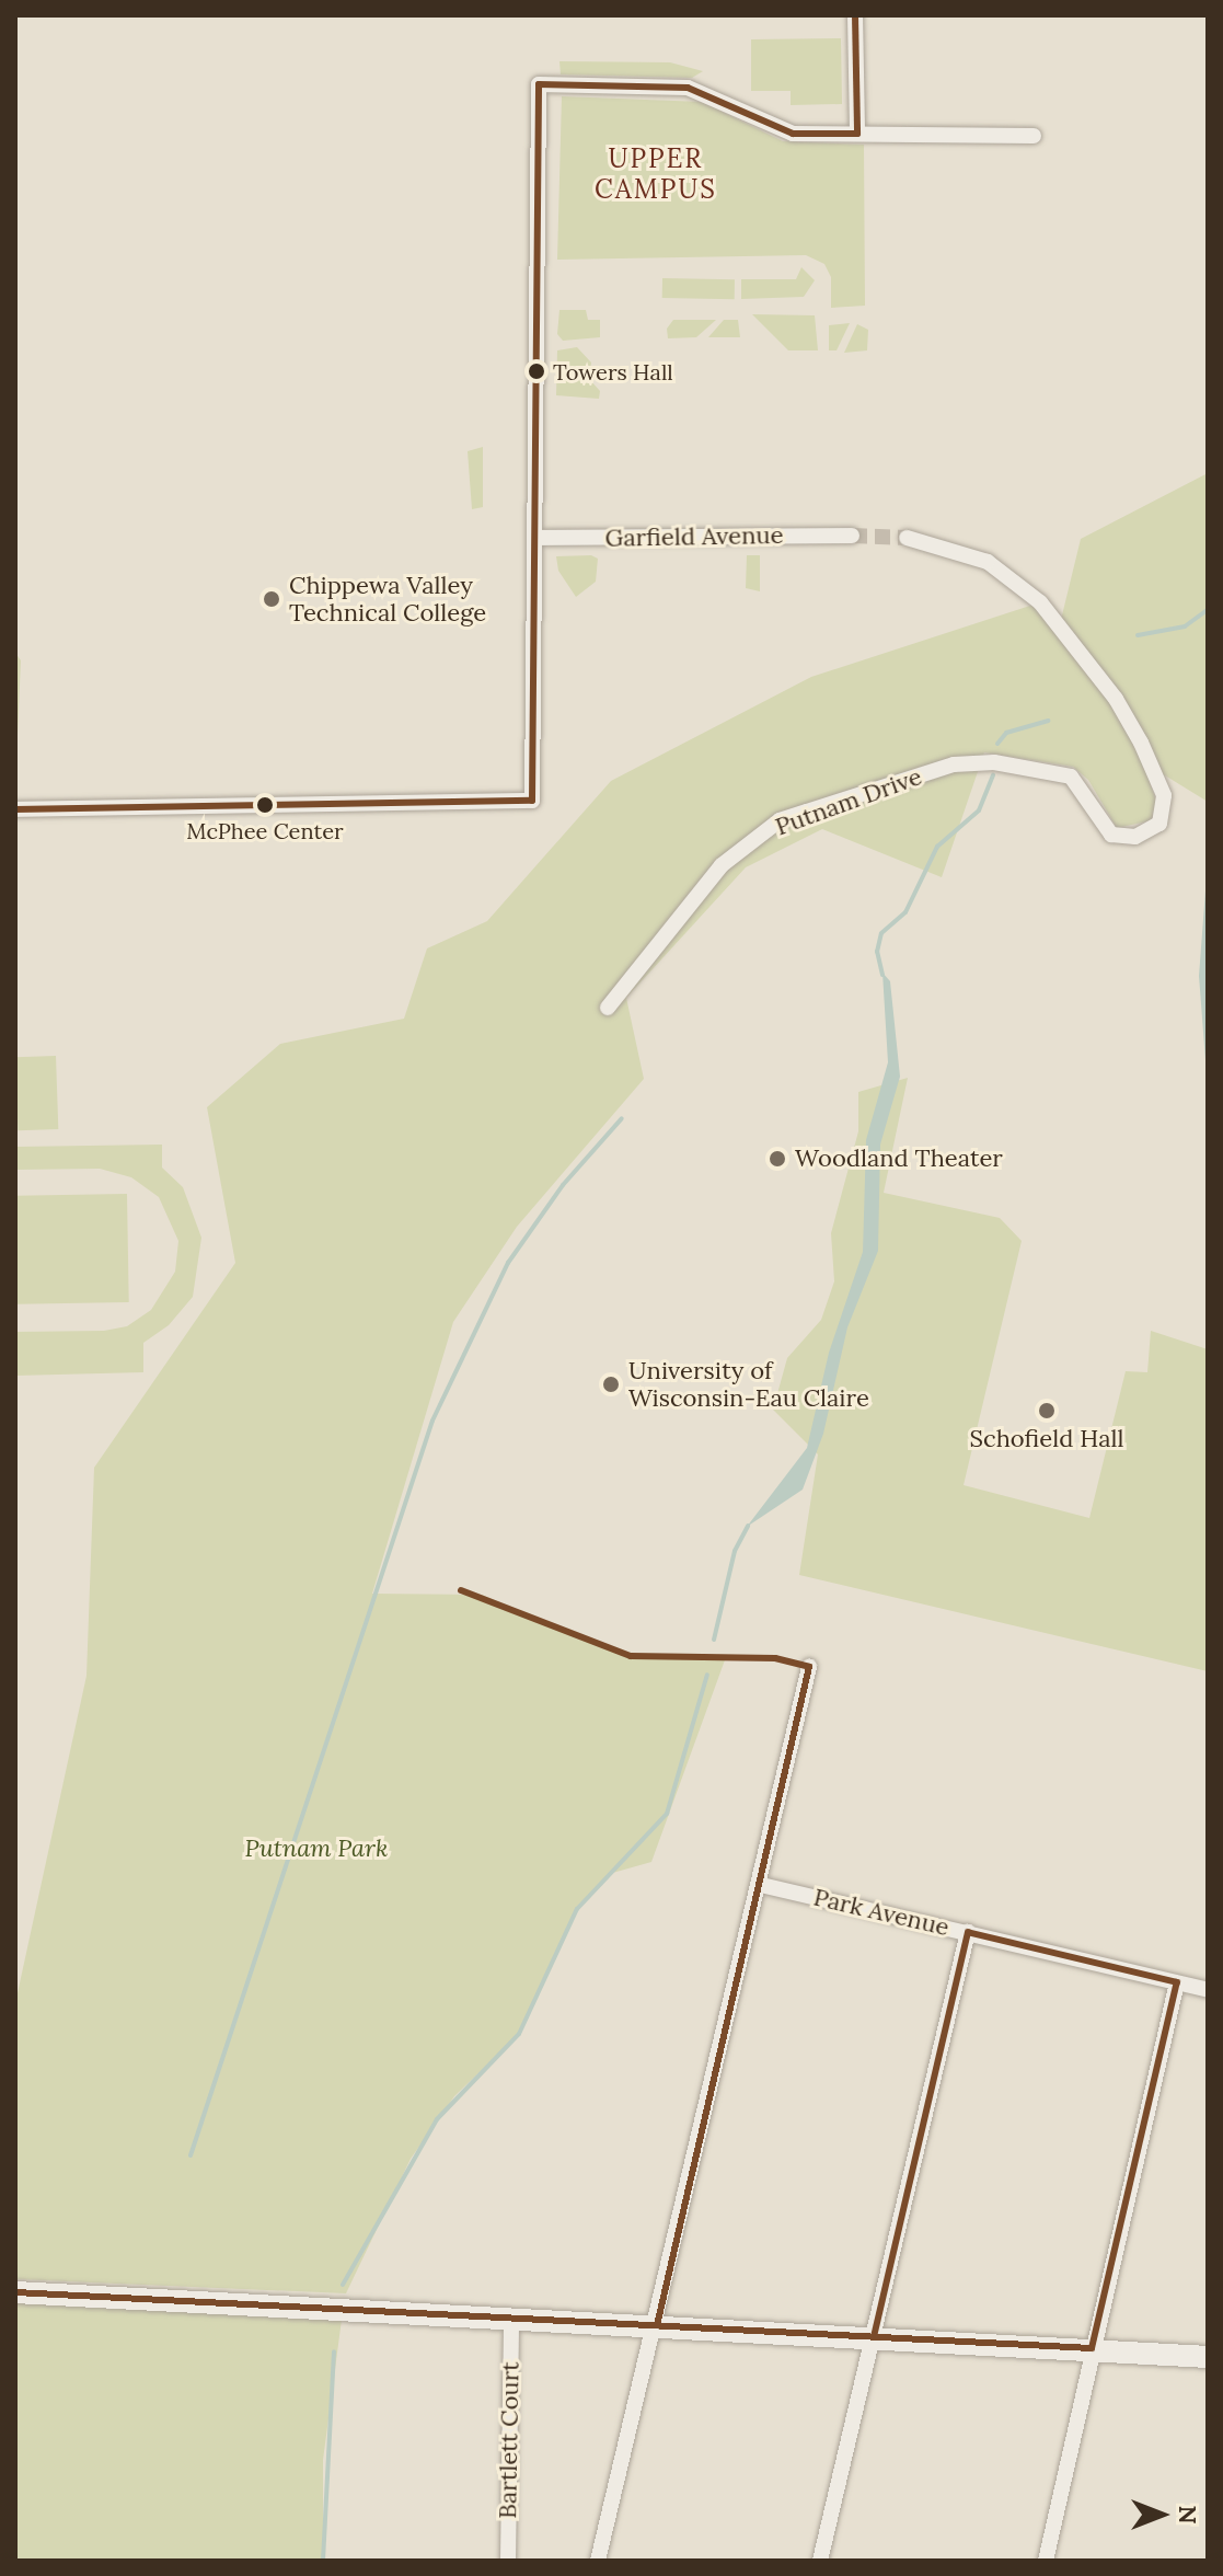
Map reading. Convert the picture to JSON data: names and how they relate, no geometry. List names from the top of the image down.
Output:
{
  "streets": {
    "street": [
      "Garfield Avenue",
      "Putnam Drive",
      "Park Avenue",
      "Bartlett Court"
    ]
  },
  "districts": ["UPPER CAMPUS"],
  "parks": ["Putnam Park"],
  "places": [
    "Towers Hall",
    "Chippewa Valley Technical College",
    "McPhee Center",
    "Woodland Theater",
    "University of Wisconsin-Eau Claire",
    "Schofield Hall"
  ],
  "north": "right"
}
